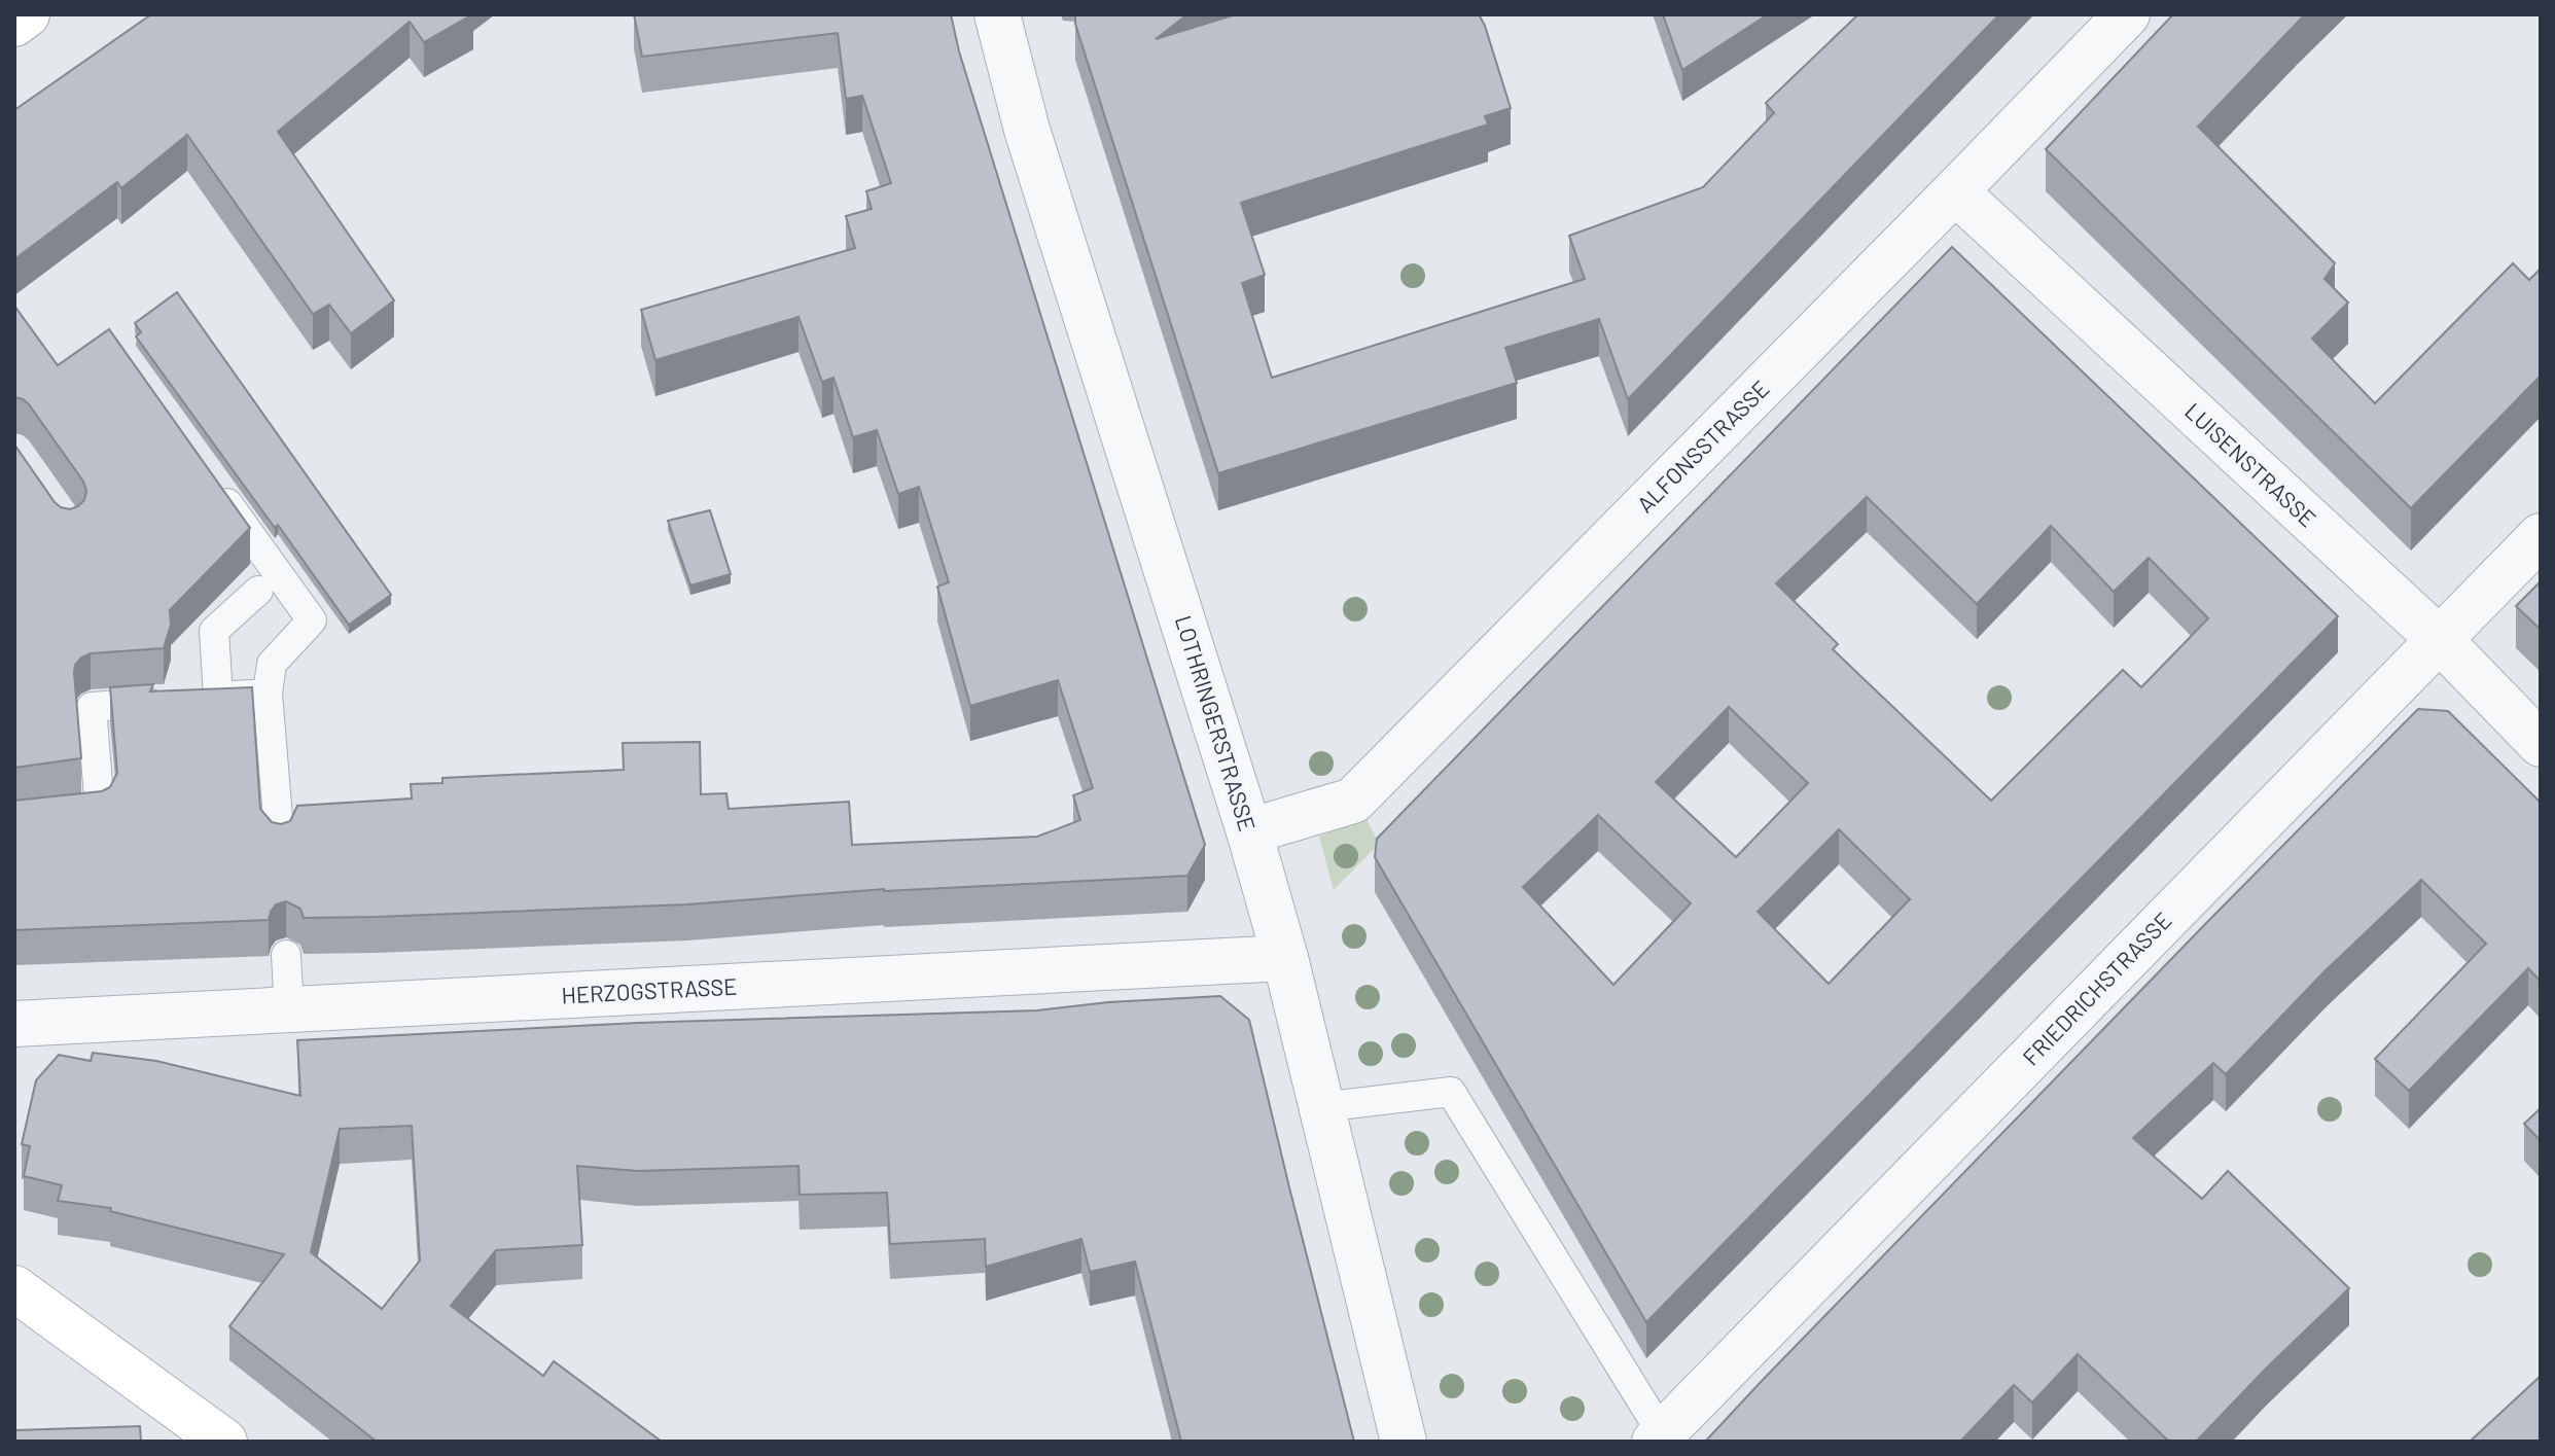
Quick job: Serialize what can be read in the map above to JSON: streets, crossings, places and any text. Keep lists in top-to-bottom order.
{
  "streets": {
    "street": [
      "ALFONSSTRASSE",
      "LUISENSTRASSE",
      "LOTHRINGERSTRASSE",
      "FRIEDRICHSTRASSE",
      "HERZOGSTRASSE"
    ]
  },
  "crossings": [
    ["ALFONSSTRASSE", "LUISENSTRASSE"],
    ["ALFONSSTRASSE", "LOTHRINGERSTRASSE"],
    ["LUISENSTRASSE", "FRIEDRICHSTRASSE"],
    ["LOTHRINGERSTRASSE", "HERZOGSTRASSE"]
  ]
}
